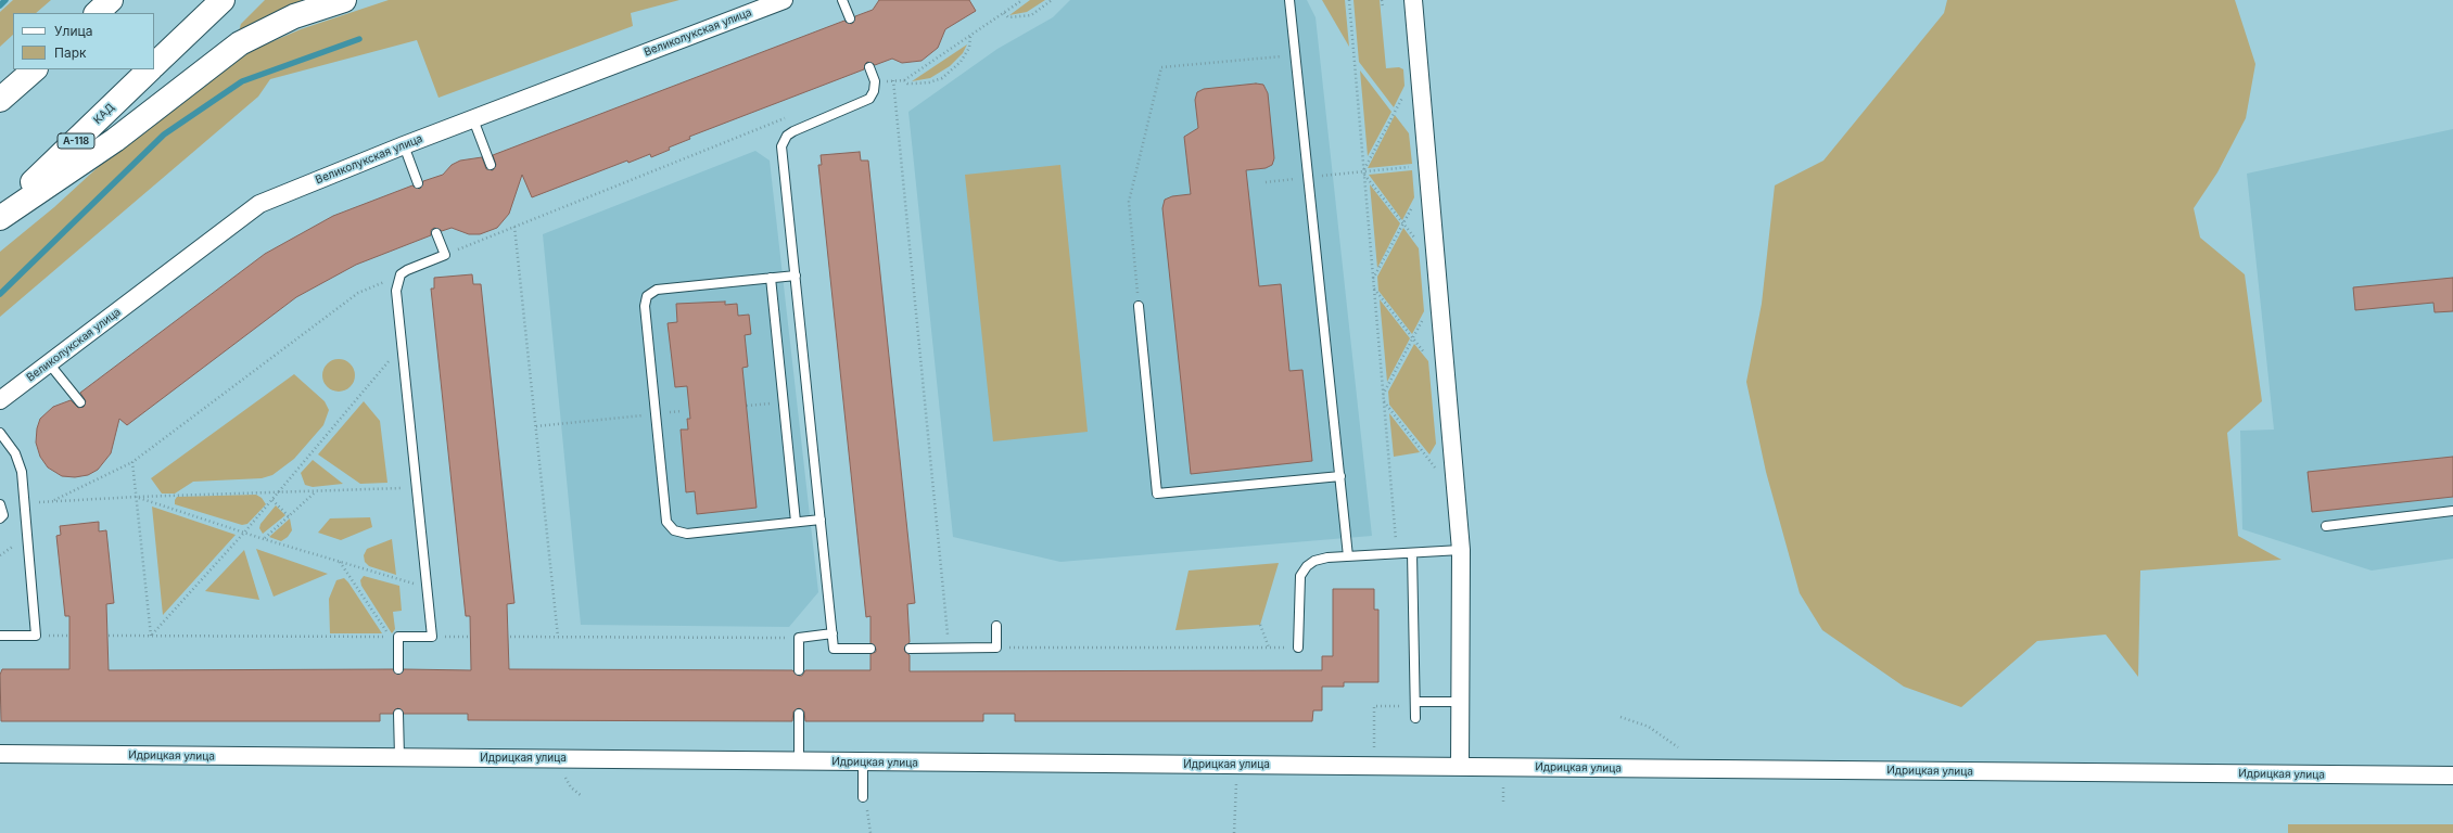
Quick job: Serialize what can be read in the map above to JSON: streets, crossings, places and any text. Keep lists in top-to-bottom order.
{
  "streets": {
    "highway": ["КАД", "А-118"],
    "street": ["Великолукская улица", "Идрицкая улица"]
  },
  "legend": ["Улица", "Парк"]
}
